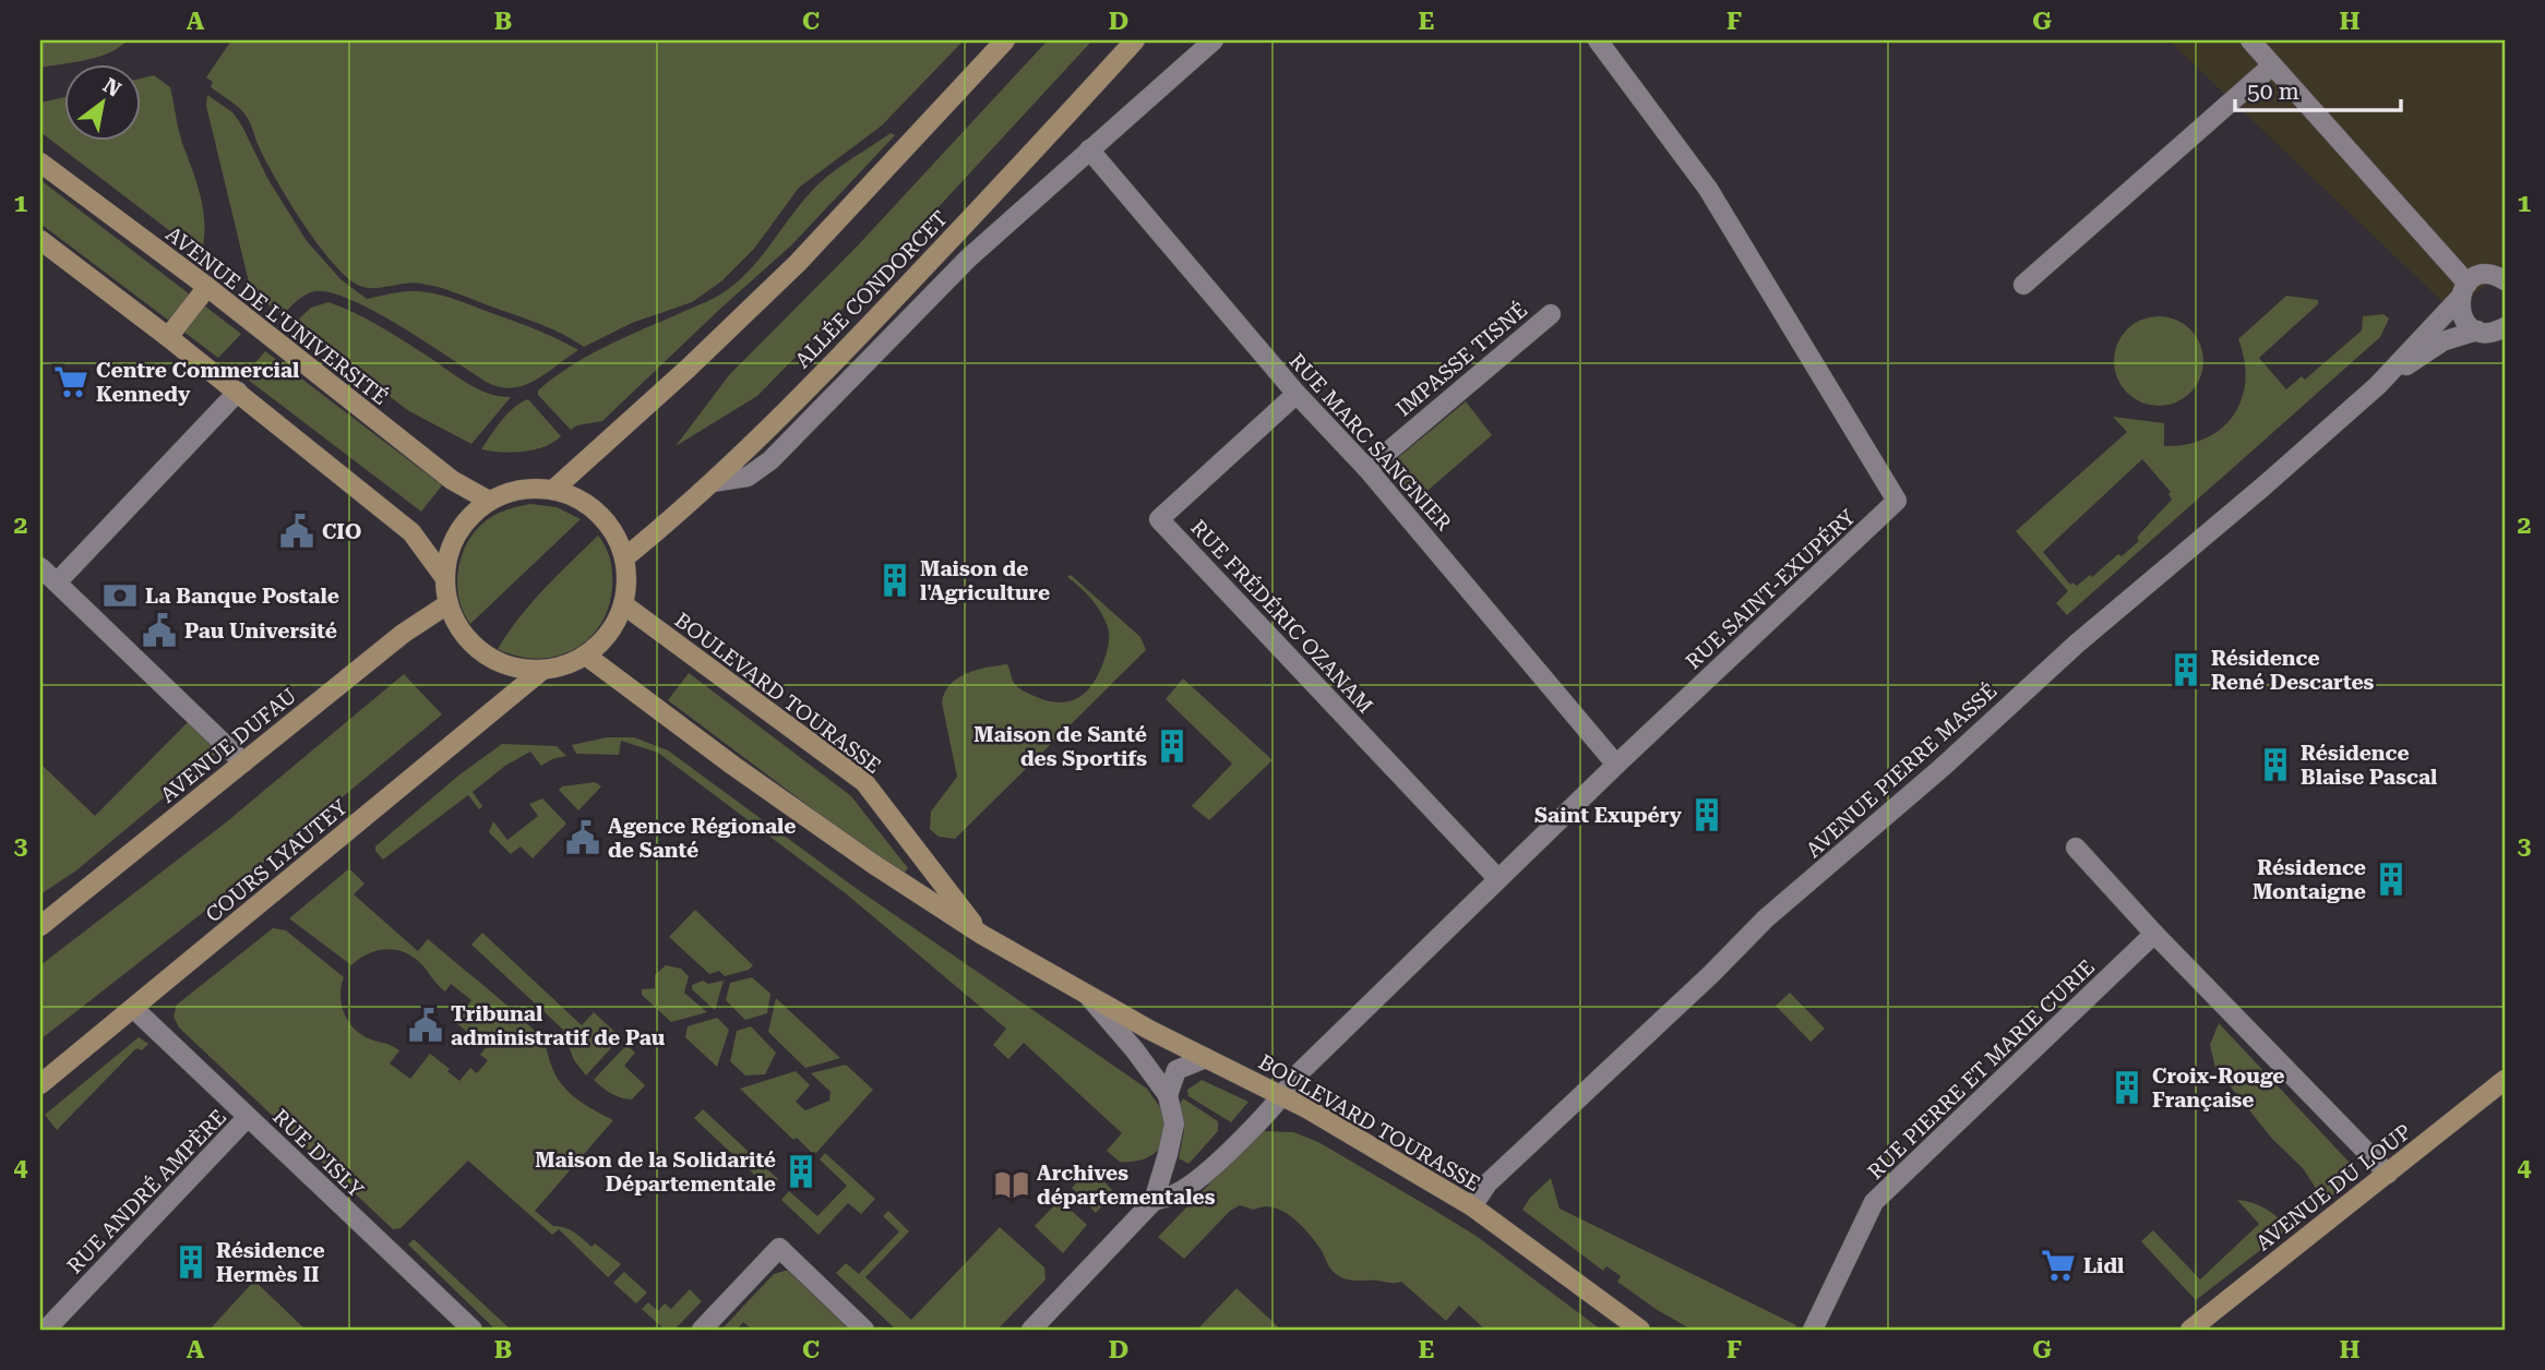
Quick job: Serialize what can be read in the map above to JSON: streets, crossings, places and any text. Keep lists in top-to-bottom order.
{
  "streets": {
    "main road": [
      "ALLÉE CONDORCET",
      "AVENUE DE L'UNIVERSITÉ",
      "BOULEVARD TOURASSE",
      "AVENUE DUFAU",
      "COURS LYAUTEY",
      "AVENUE DU LOUP"
    ],
    "street": [
      "IMPASSE TISNÉ",
      "RUE MARC SANGNIER",
      "RUE SAINT-EXUPÉRY",
      "RUE FRÉDÉRIC OZANAM",
      "AVENUE PIERRE MASSÉ",
      "RUE PIERRE ET MARIE CURIE",
      "RUE D'ISLY",
      "RUE ANDRÉ AMPÈRE"
    ]
  },
  "crossings": [
    ["ALLÉE CONDORCET", "AVENUE DE L'UNIVERSITÉ"],
    ["ALLÉE CONDORCET", "BOULEVARD TOURASSE"],
    ["ALLÉE CONDORCET", "AVENUE DUFAU"],
    ["ALLÉE CONDORCET", "COURS LYAUTEY"],
    ["AVENUE DE L'UNIVERSITÉ", "BOULEVARD TOURASSE"],
    ["AVENUE DE L'UNIVERSITÉ", "AVENUE DUFAU"],
    ["AVENUE DE L'UNIVERSITÉ", "COURS LYAUTEY"],
    ["IMPASSE TISNÉ", "RUE MARC SANGNIER"],
    ["RUE MARC SANGNIER", "RUE SAINT-EXUPÉRY"],
    ["RUE MARC SANGNIER", "RUE FRÉDÉRIC OZANAM"],
    ["RUE SAINT-EXUPÉRY", "RUE FRÉDÉRIC OZANAM"],
    ["RUE SAINT-EXUPÉRY", "BOULEVARD TOURASSE"],
    ["BOULEVARD TOURASSE", "AVENUE DUFAU"],
    ["BOULEVARD TOURASSE", "AVENUE PIERRE MASSÉ"],
    ["BOULEVARD TOURASSE", "COURS LYAUTEY"],
    ["AVENUE DUFAU", "COURS LYAUTEY"],
    ["COURS LYAUTEY", "RUE D'ISLY"],
    ["RUE D'ISLY", "RUE ANDRÉ AMPÈRE"]
  ],
  "places": {
    "supermarket": ["Centre Commercial Kennedy", "Lidl"],
    "public building": [
      "CIO",
      "Pau Université",
      "Agence Régionale de Santé",
      "Tribunal administratif de Pau"
    ],
    "building": [
      "Maison de l'Agriculture",
      "Résidence René Descartes",
      "Maison de Santé des Sportifs",
      "Résidence Blaise Pascal",
      "Saint Exupéry",
      "Résidence Montaigne",
      "Croix-Rouge Française",
      "Maison de la Solidarité Départementale",
      "Résidence Hermès II"
    ],
    "bank": ["La Banque Postale"],
    "library": ["Archives départementales"]
  },
  "scale_bar": "50 m",
  "north": "top right",
  "grid": {
    "columns": [
      "A",
      "B",
      "C",
      "D",
      "E",
      "F",
      "G",
      "H"
    ],
    "rows": [
      "1",
      "2",
      "3",
      "4"
    ]
  }
}
